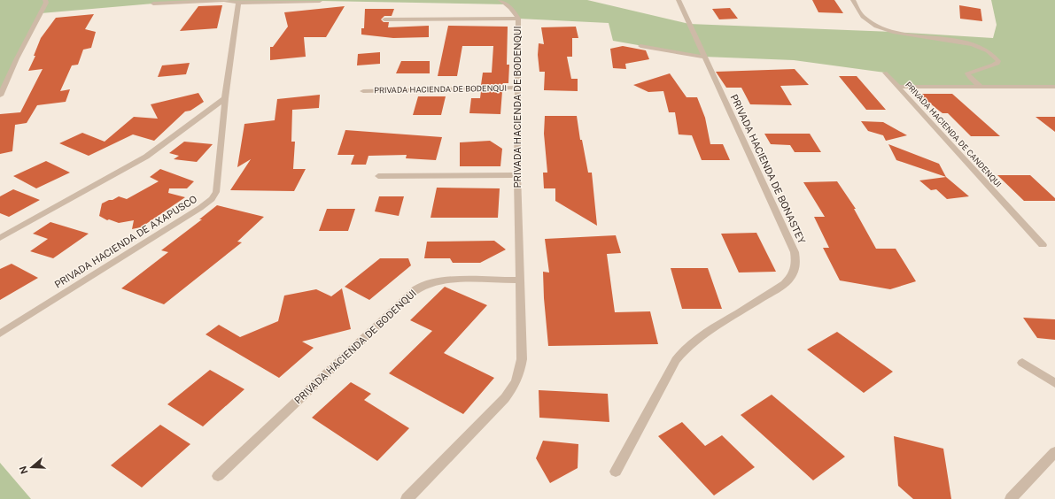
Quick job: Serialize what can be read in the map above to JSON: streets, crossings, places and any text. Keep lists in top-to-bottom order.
{
  "streets": {
    "street": [
      "PRIVADA HACIENDA DE BODENQUI",
      "PRIVADA HACIENDA DE CANDENQUI",
      "PRIVADA HACIENDA DE BONASTEY",
      "PRIVADA HACIENDA DE AXAPUSCO"
    ]
  },
  "north": "left"
}
